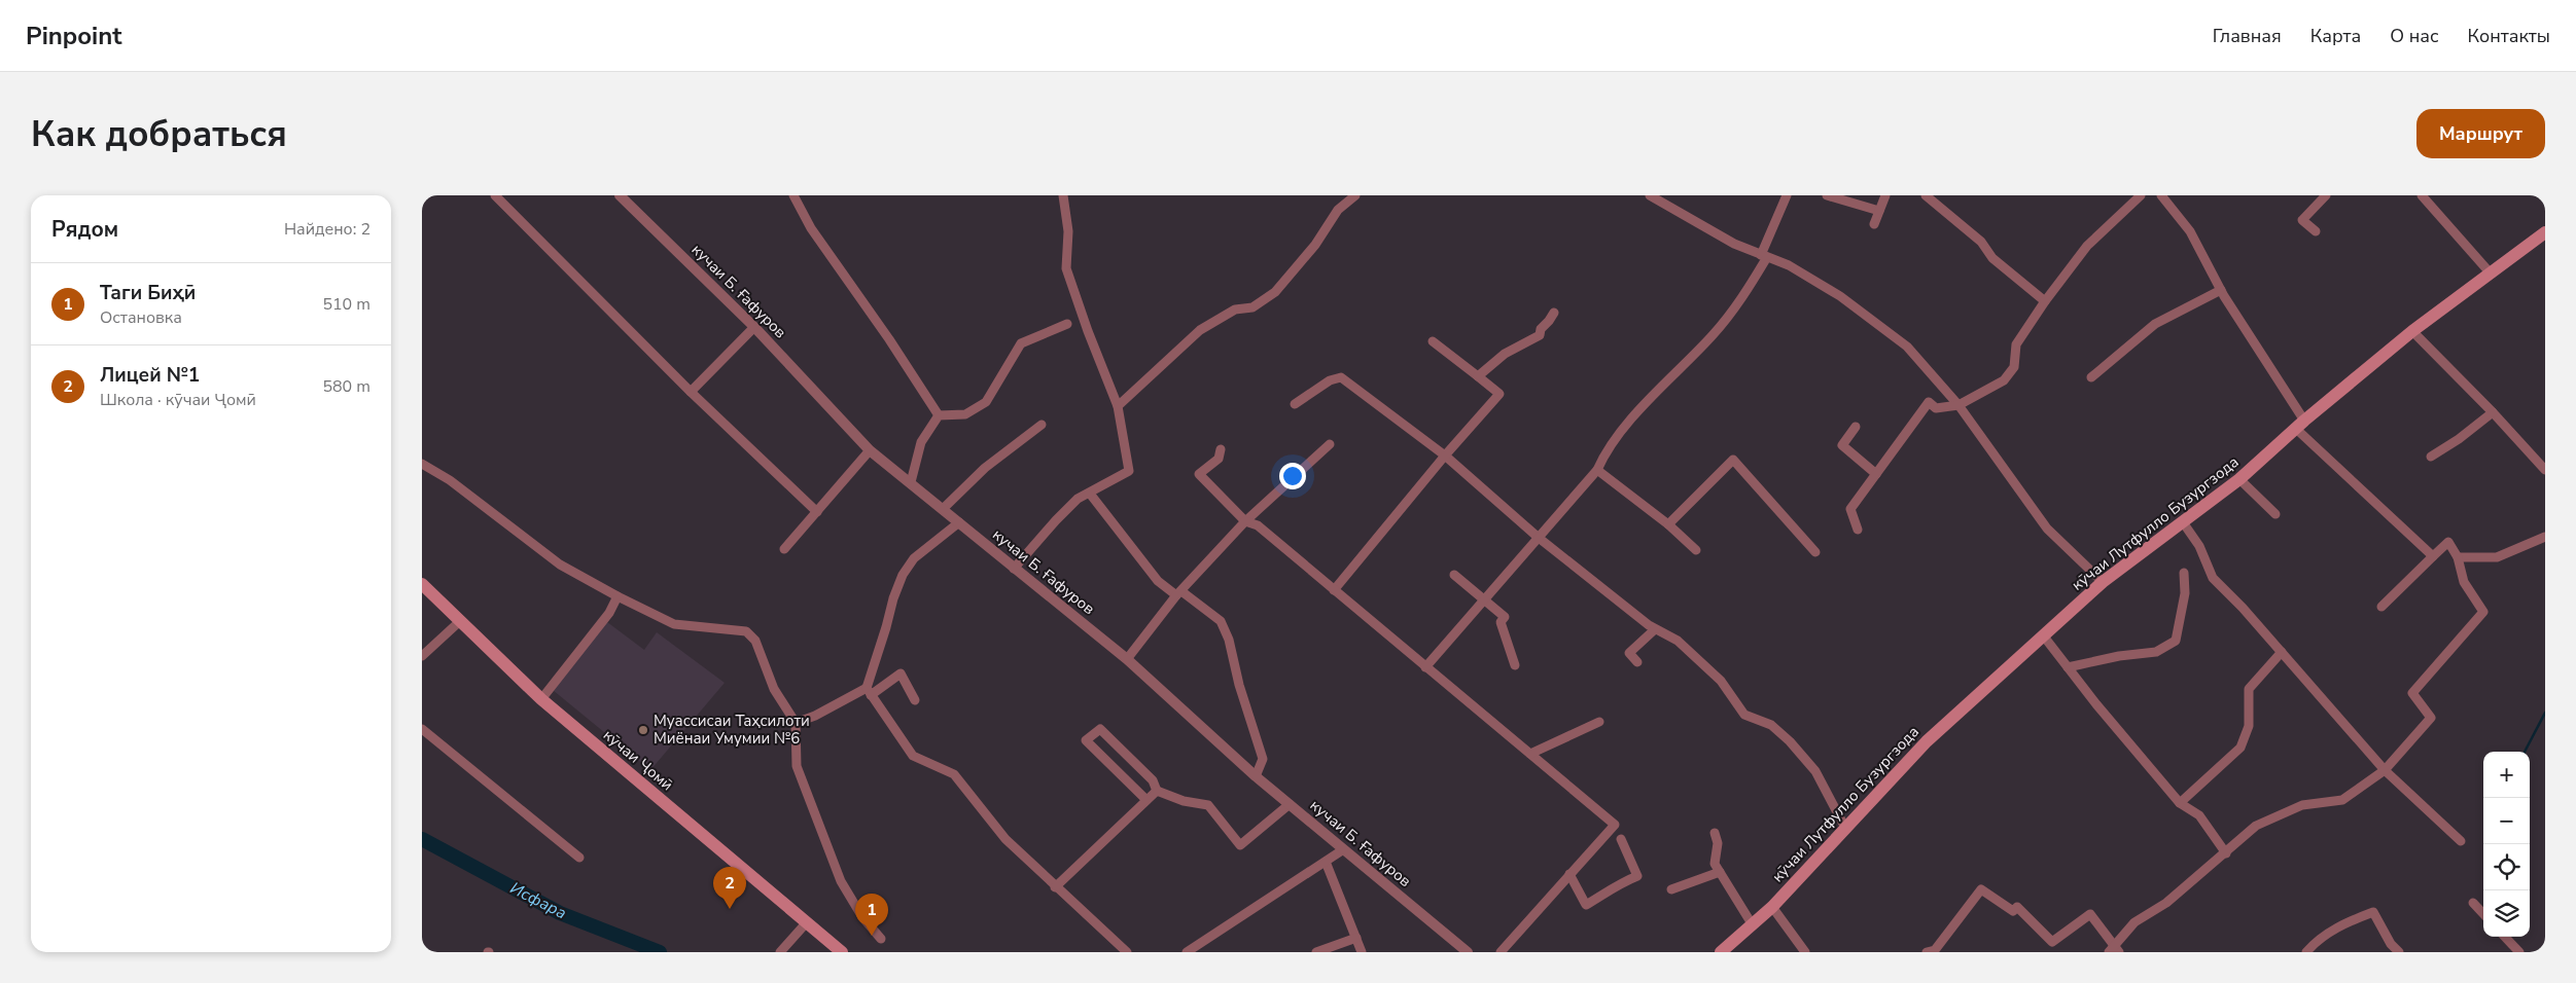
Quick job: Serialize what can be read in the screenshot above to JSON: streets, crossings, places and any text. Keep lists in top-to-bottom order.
{
  "streets": {
    "main road": ["кӯчаи Лутфулло Бузургзода", "кӯчаи Ҷомӣ"],
    "street": ["кучаи Б. Ғафуров"]
  },
  "water": ["Исфара"],
  "places": ["Муассисаи Таҳсилоти Миёнаи Умумии №6"],
  "page": {
    "header": "Pinpoint",
    "nav": [
      "Главная",
      "Карта",
      "О нас",
      "Контакты"
    ],
    "buttons": "Маршрут",
    "title": "Как добраться",
    "heading": ["Рядом", "Найдено: 2"],
    "list": [
      {
        "mark": "1",
        "name": "Таги Биҳӣ",
        "note": "Остановка",
        "value": "510 m"
      },
      {
        "mark": "2",
        "name": "Лицей №1",
        "note": "Школа · кӯчаи Ҷомӣ",
        "value": "580 m"
      }
    ],
    "map_buttons": ["+", "−"],
    "pins": ["2", "1"]
  }
}
